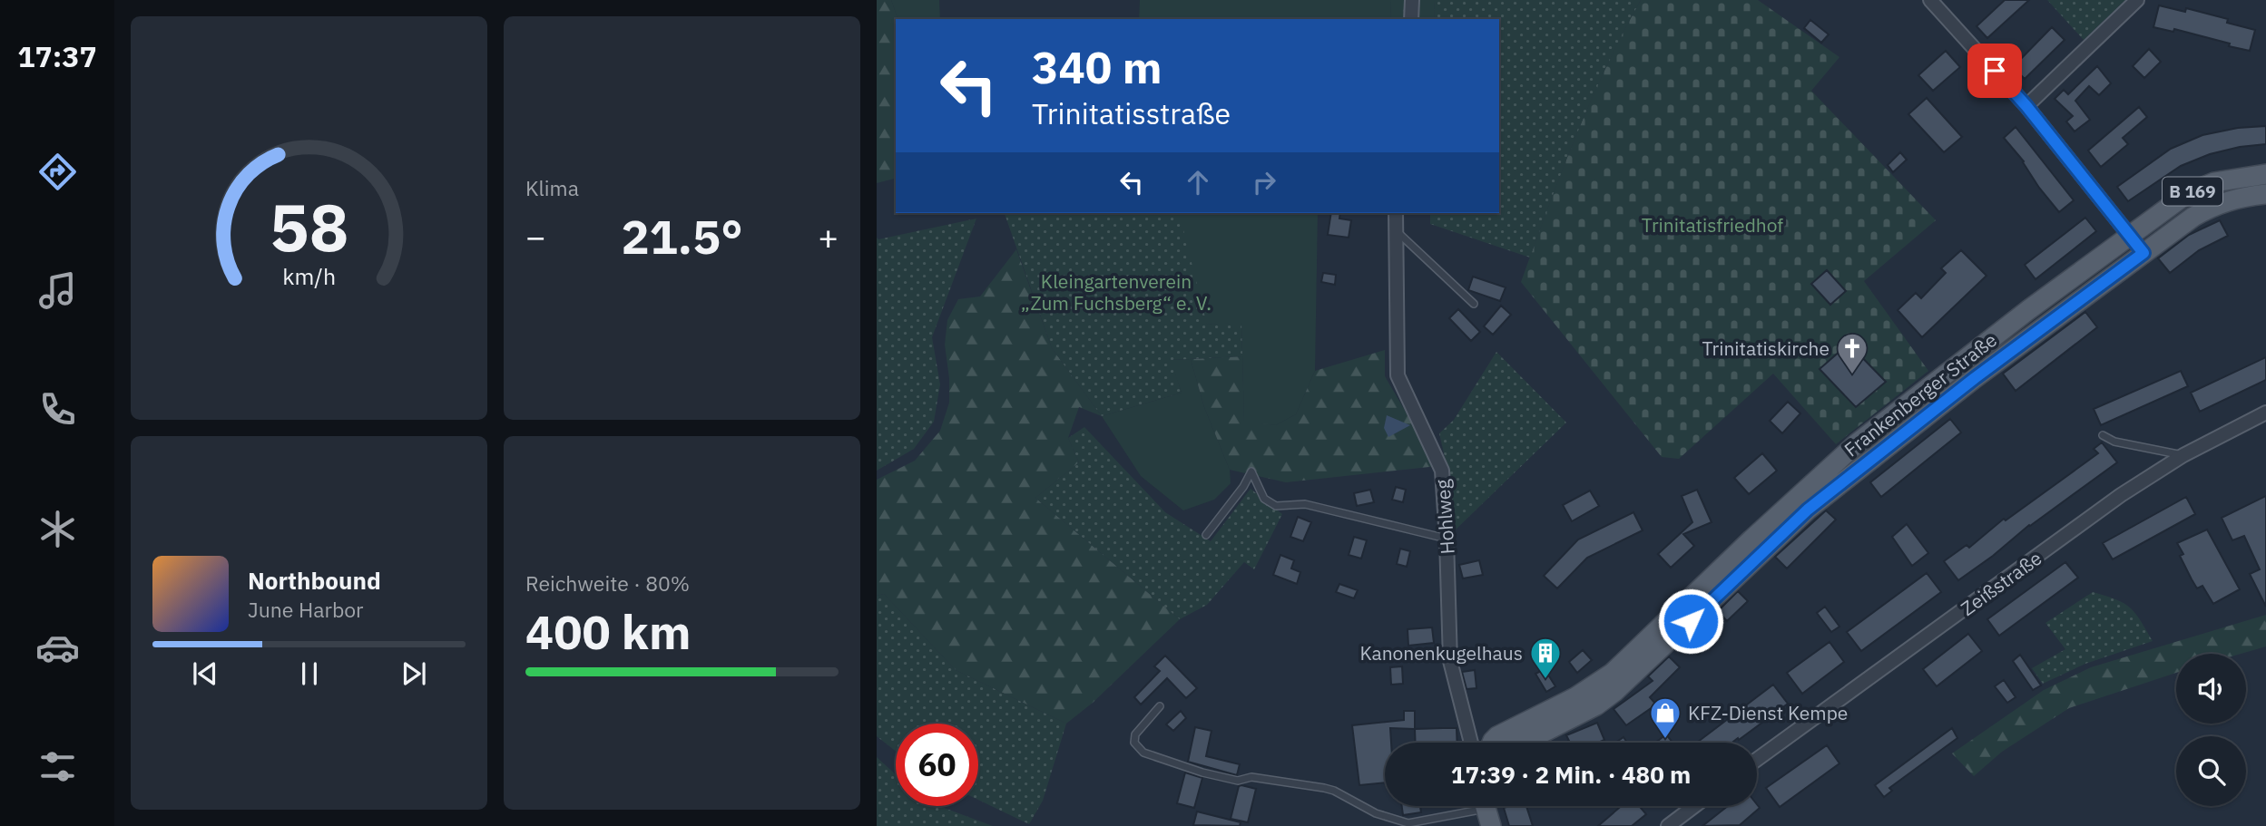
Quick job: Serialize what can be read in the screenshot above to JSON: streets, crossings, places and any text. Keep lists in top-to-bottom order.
{
  "streets": {
    "main road": ["B 169", "Frankenberger Straße"],
    "street": ["Hohlweg", "Zeißstraße"]
  },
  "parks": ["Trinitatisfriedhof", "Kleingartenverein „Zum Fuchsberg“ e. V."],
  "places": {
    "church": ["Trinitatiskirche"],
    "building": ["Kanonenkugelhaus"],
    "shop": ["KFZ-Dienst Kempe"]
  },
  "page": {
    "tabs": "17:37",
    "tile": [
      "Klima",
      ["Reichweite · 80%", "400 km"]
    ],
    "turn": ["340 m", "Trinitatisstraße"],
    "heat": ["−", "21.5°", "+"],
    "song": ["Northbound", "June Harbor"],
    "limit": "60",
    "trip": "17:39 · 2 Min. · 480 m",
    "gauge": ["58", "km/h"]
  }
}
